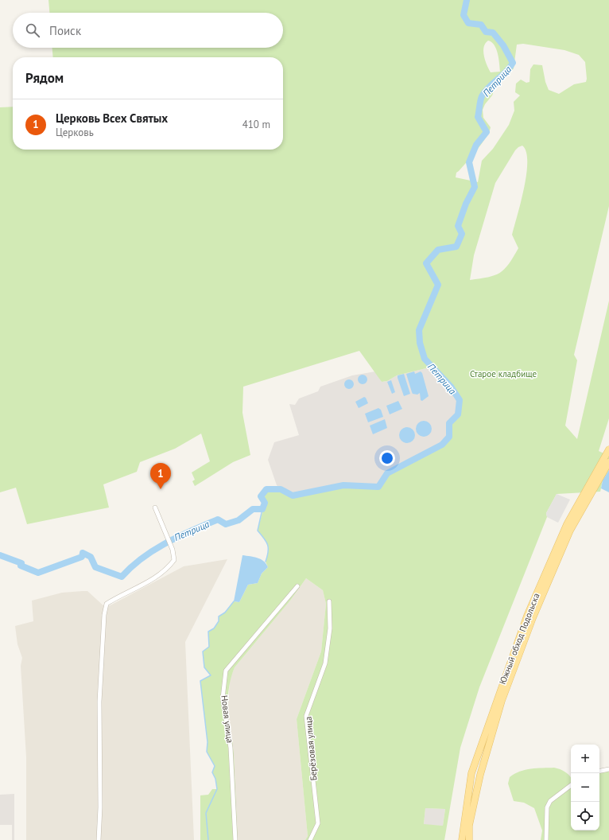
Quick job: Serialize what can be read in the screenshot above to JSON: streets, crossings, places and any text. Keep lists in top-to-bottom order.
{
  "streets": {
    "main road": ["Южный обход Подольска"],
    "street": ["Новая улица", "Берёзовая улица"]
  },
  "water": ["Петрица"],
  "parks": ["Старое кладбище"],
  "page": {
    "search": "Поиск",
    "heading": "Рядом",
    "list": [
      {
        "mark": "1",
        "name": "Церковь Всех Святых",
        "note": "Церковь",
        "value": "410 m"
      }
    ],
    "pins": "1",
    "map_buttons": ["+", "−"]
  }
}
